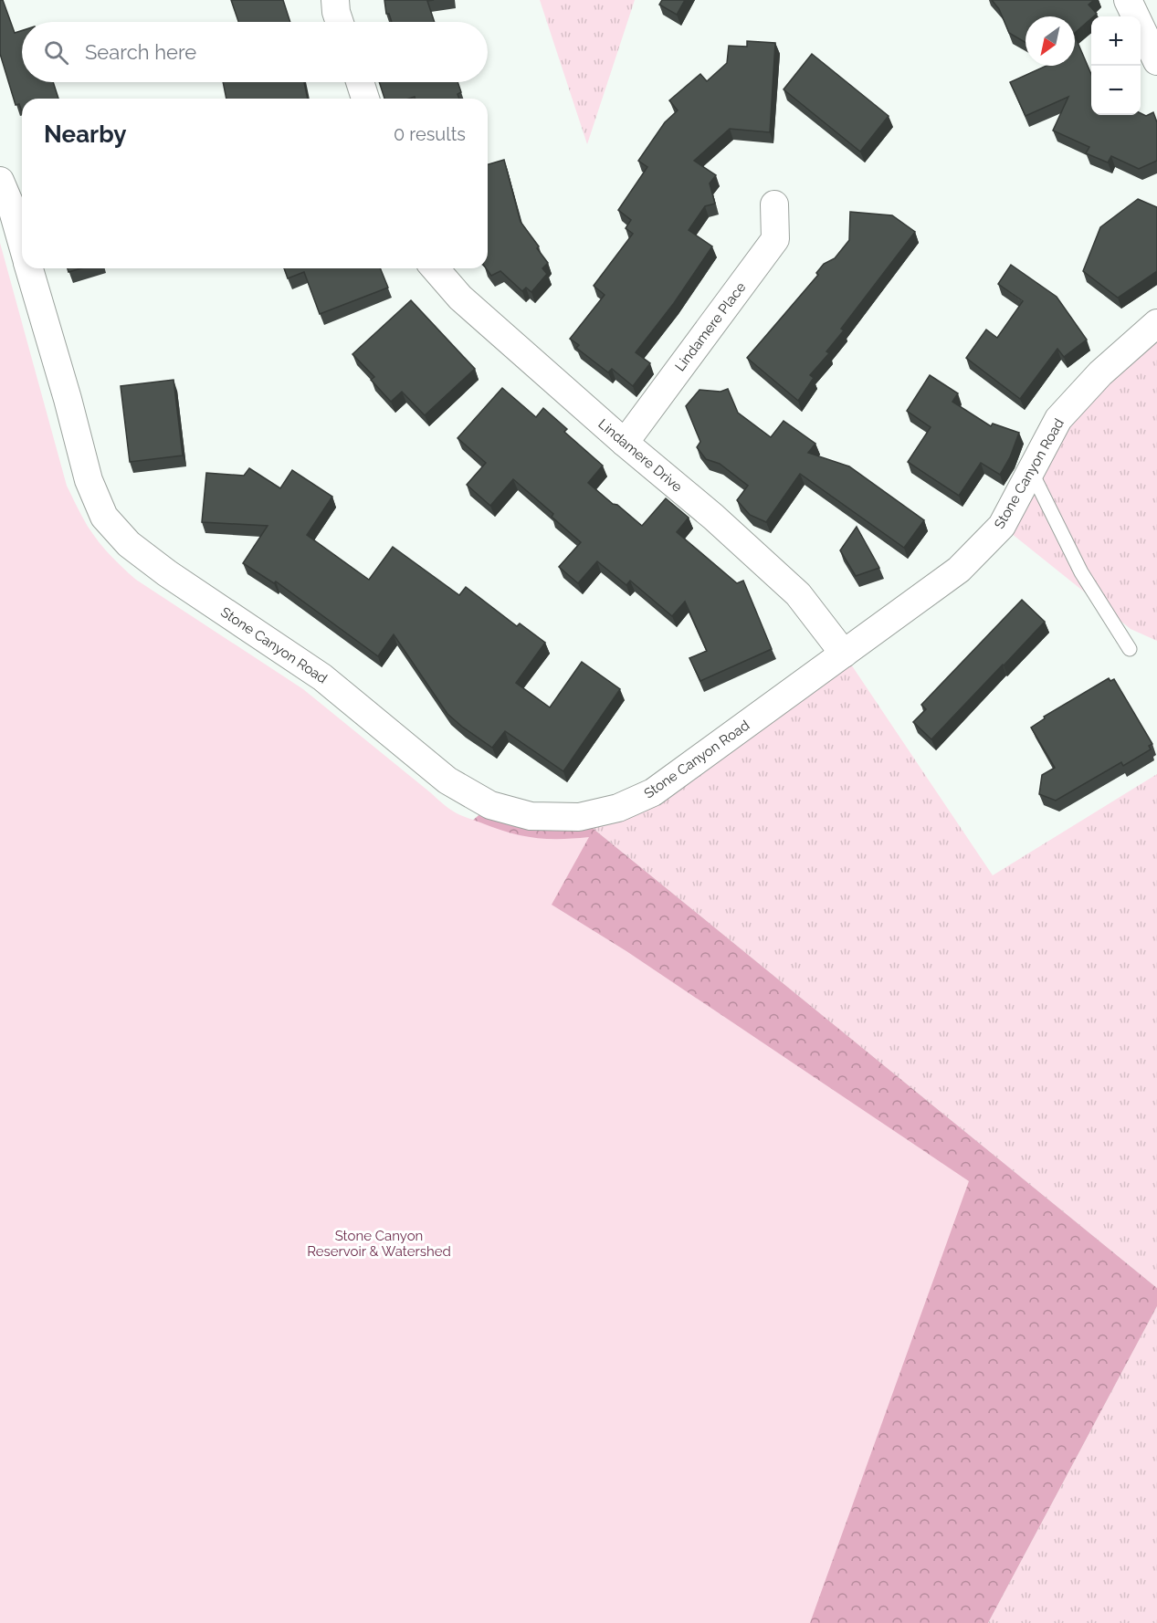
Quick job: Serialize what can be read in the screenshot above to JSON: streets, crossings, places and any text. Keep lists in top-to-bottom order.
{
  "streets": {
    "street": ["Lindamere Place", "Lindamere Drive", "Stone Canyon Road"]
  },
  "crossings": [
    ["Lindamere Place", "Lindamere Drive"],
    ["Lindamere Drive", "Stone Canyon Road"]
  ],
  "parks": ["Stone Canyon Reservoir & Watershed"],
  "north": "bottom left",
  "page": {
    "map_buttons": ["+", "−"],
    "search": "Search here",
    "heading": ["Nearby", "0 results"]
  }
}
